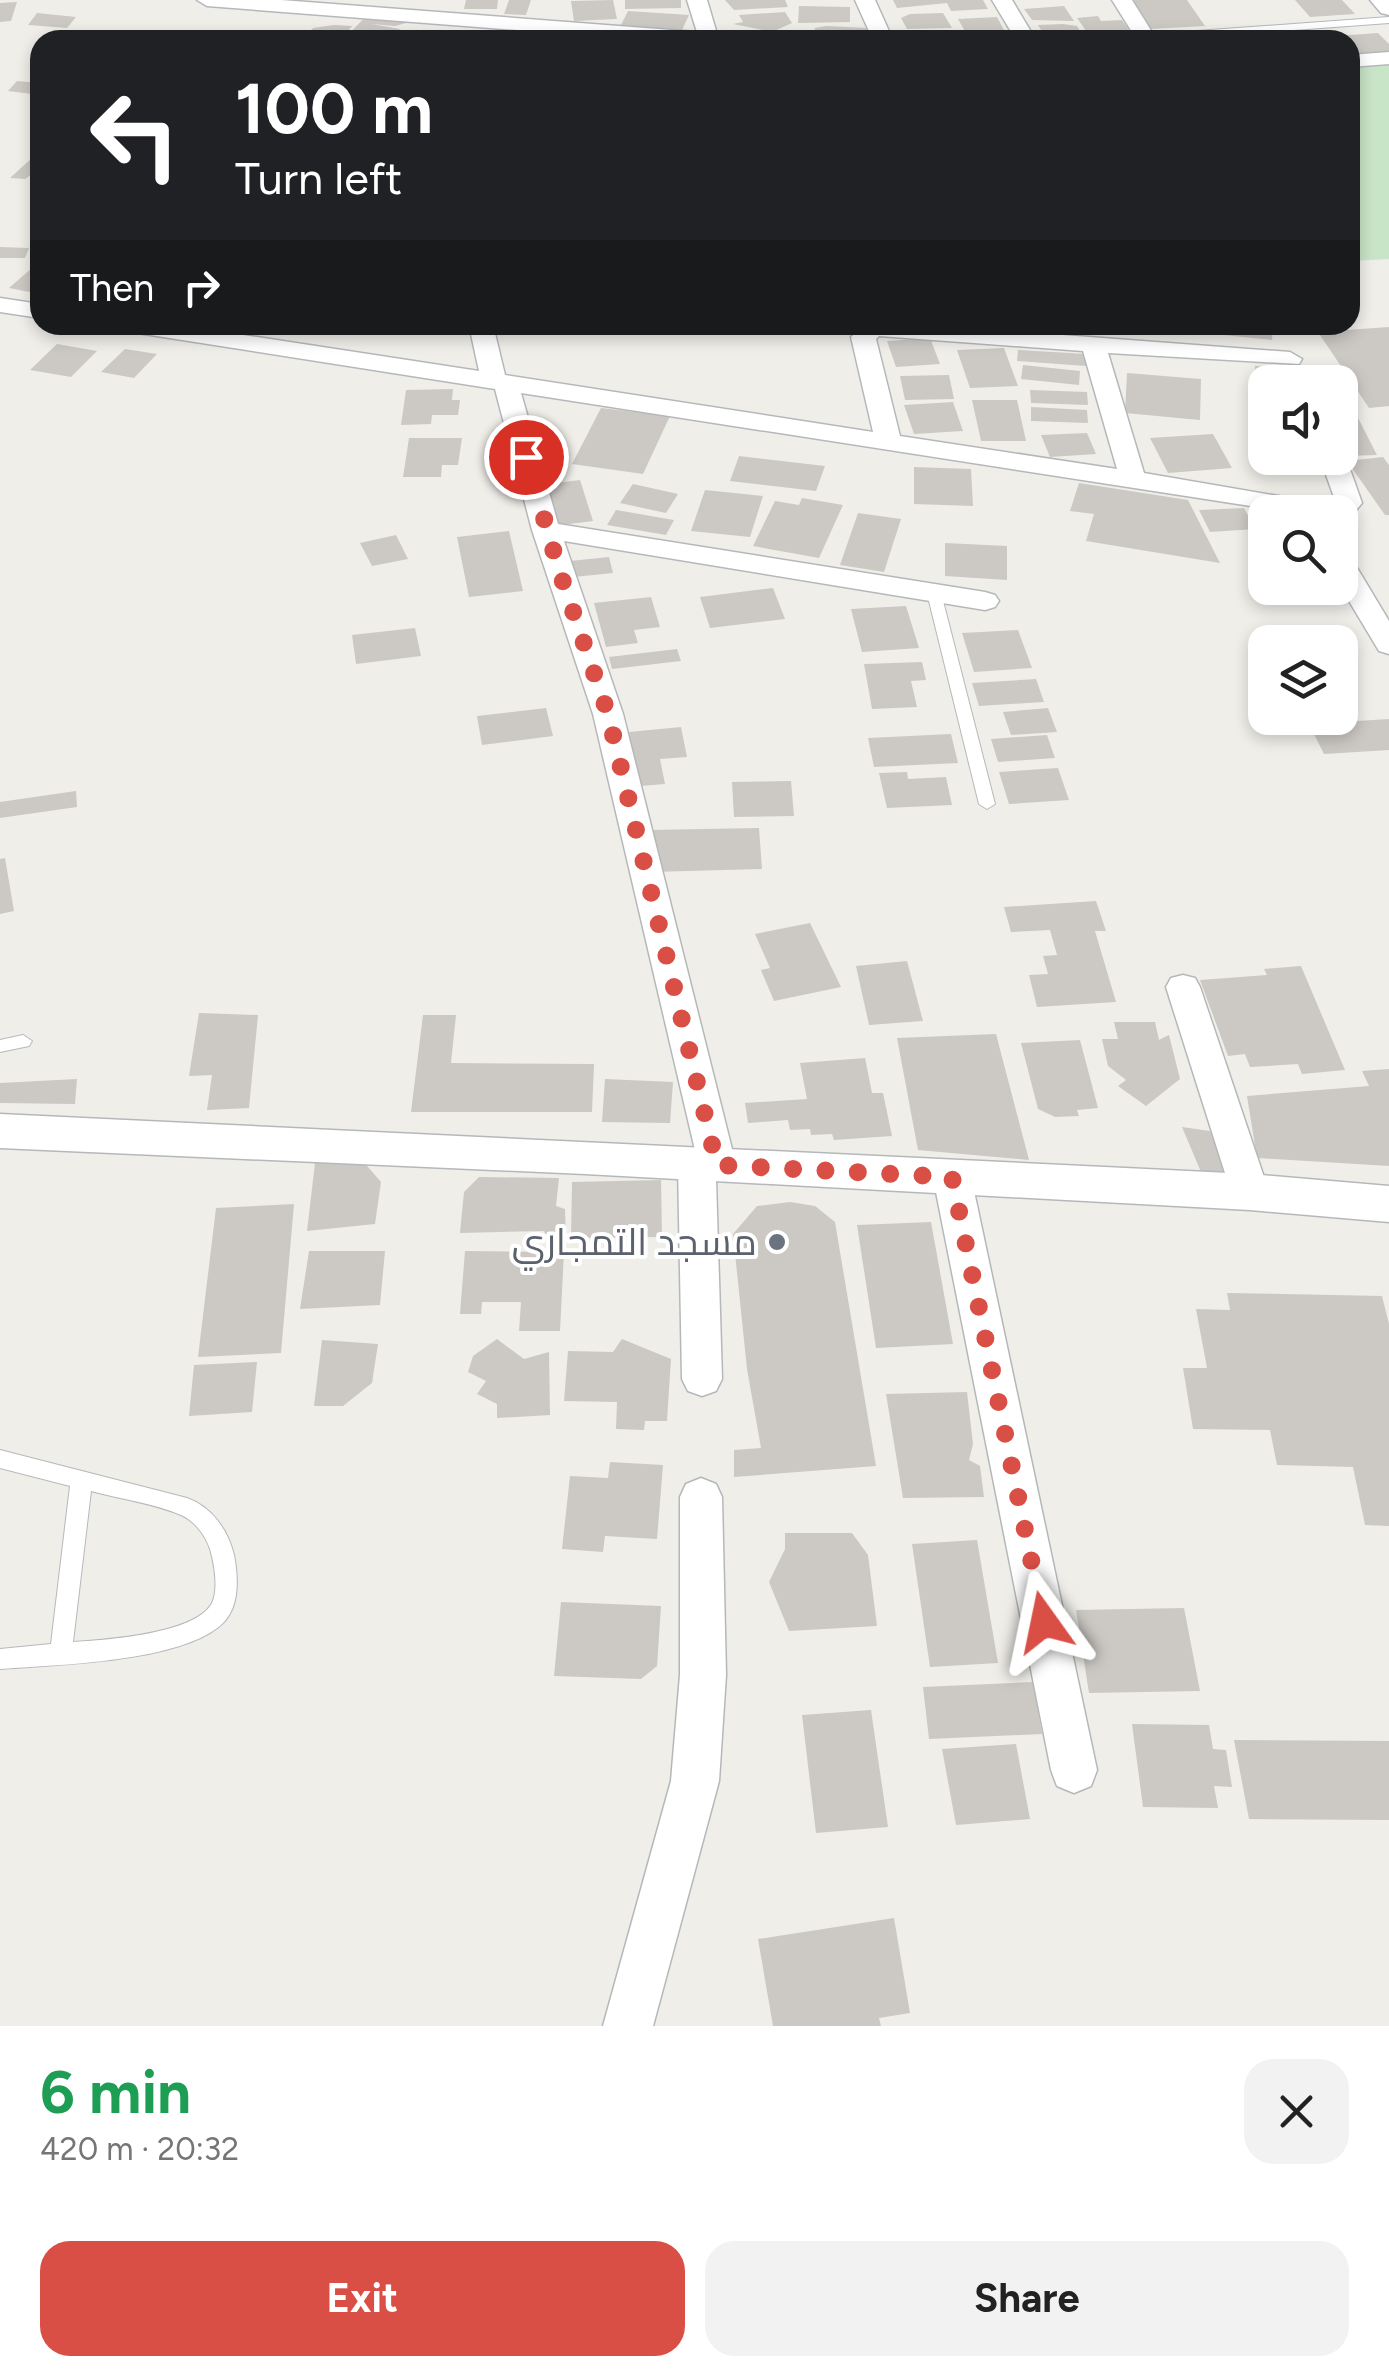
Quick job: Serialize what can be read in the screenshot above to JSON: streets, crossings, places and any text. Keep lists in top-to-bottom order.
{
  "places": ["مسجد التمجاري"],
  "page": {
    "turn": ["100 m", "Turn left"],
    "then": "Then",
    "heading": ["6 min", "420 m · 20:32"],
    "buttons": ["Exit", "Share"]
  }
}
